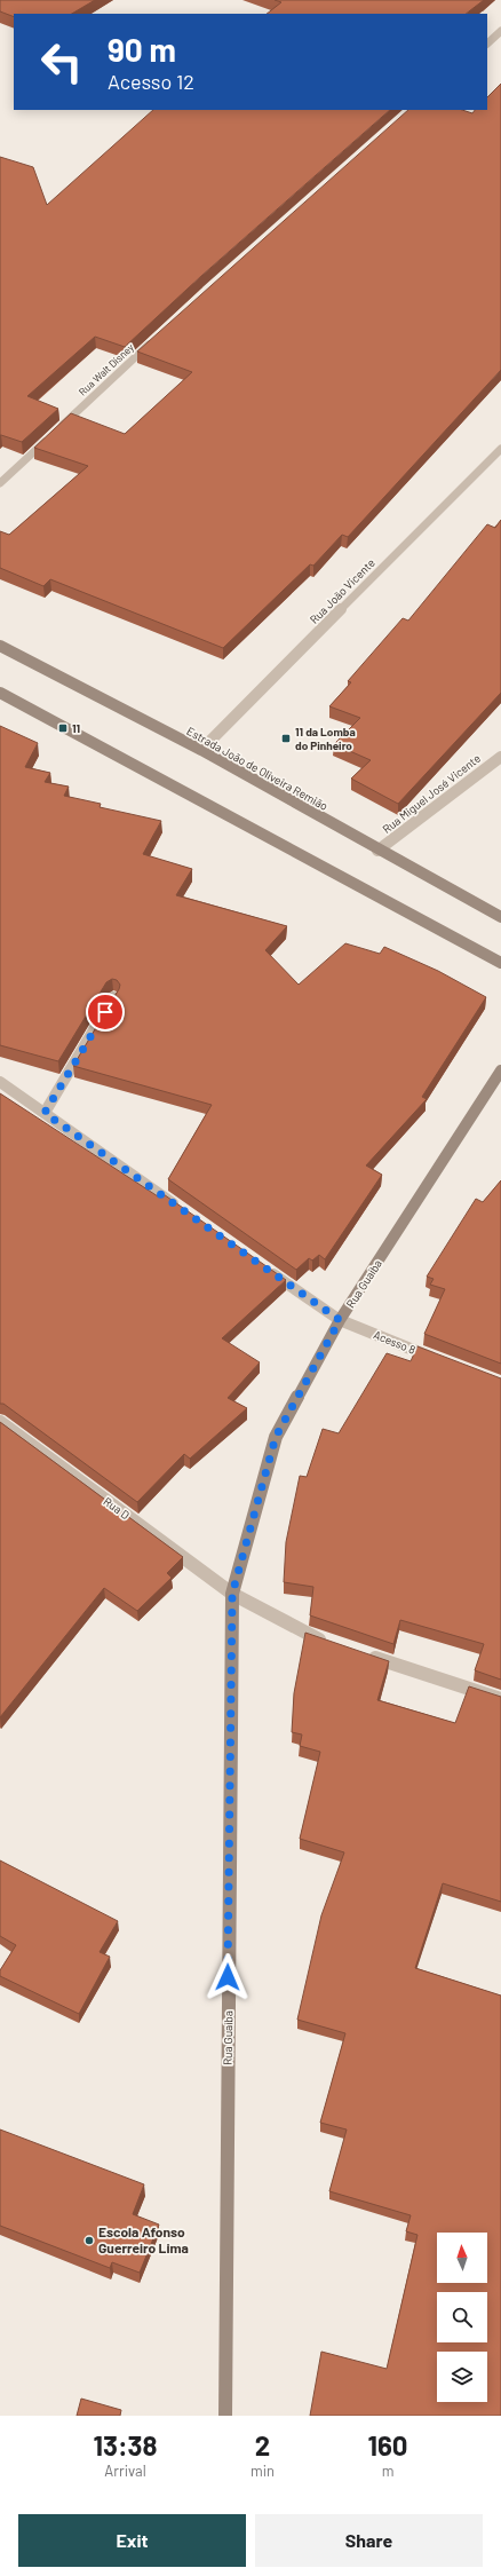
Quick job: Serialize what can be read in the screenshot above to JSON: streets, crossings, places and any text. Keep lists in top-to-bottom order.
{
  "streets": {
    "main road": ["Estrada João de Oliveira Remião", "Rua Guaíba"],
    "street": [
      "Rua Walt Disney",
      "Rua João Vicente",
      "Rua Miguel José Vicente",
      "Acesso 8",
      "Rua D"
    ]
  },
  "crossings": [
    ["Rua João Vicente", "Estrada João de Oliveira Remião"],
    ["Estrada João de Oliveira Remião", "Rua Miguel José Vicente"],
    ["Rua Guaíba", "Acesso 8"],
    ["Rua Guaíba", "Rua D"]
  ],
  "places": {
    "transit": ["11", "11 da Lomba do Pinheiro"],
    "other": ["Escola Afonso Guerreiro Lima"]
  },
  "north": "top",
  "page": {
    "turn": ["90 m", "Acesso 12"],
    "eta": [
      "13:38",
      "Arrival",
      "2",
      "min",
      "160",
      "m"
    ],
    "buttons": ["Exit", "Share"]
  }
}
